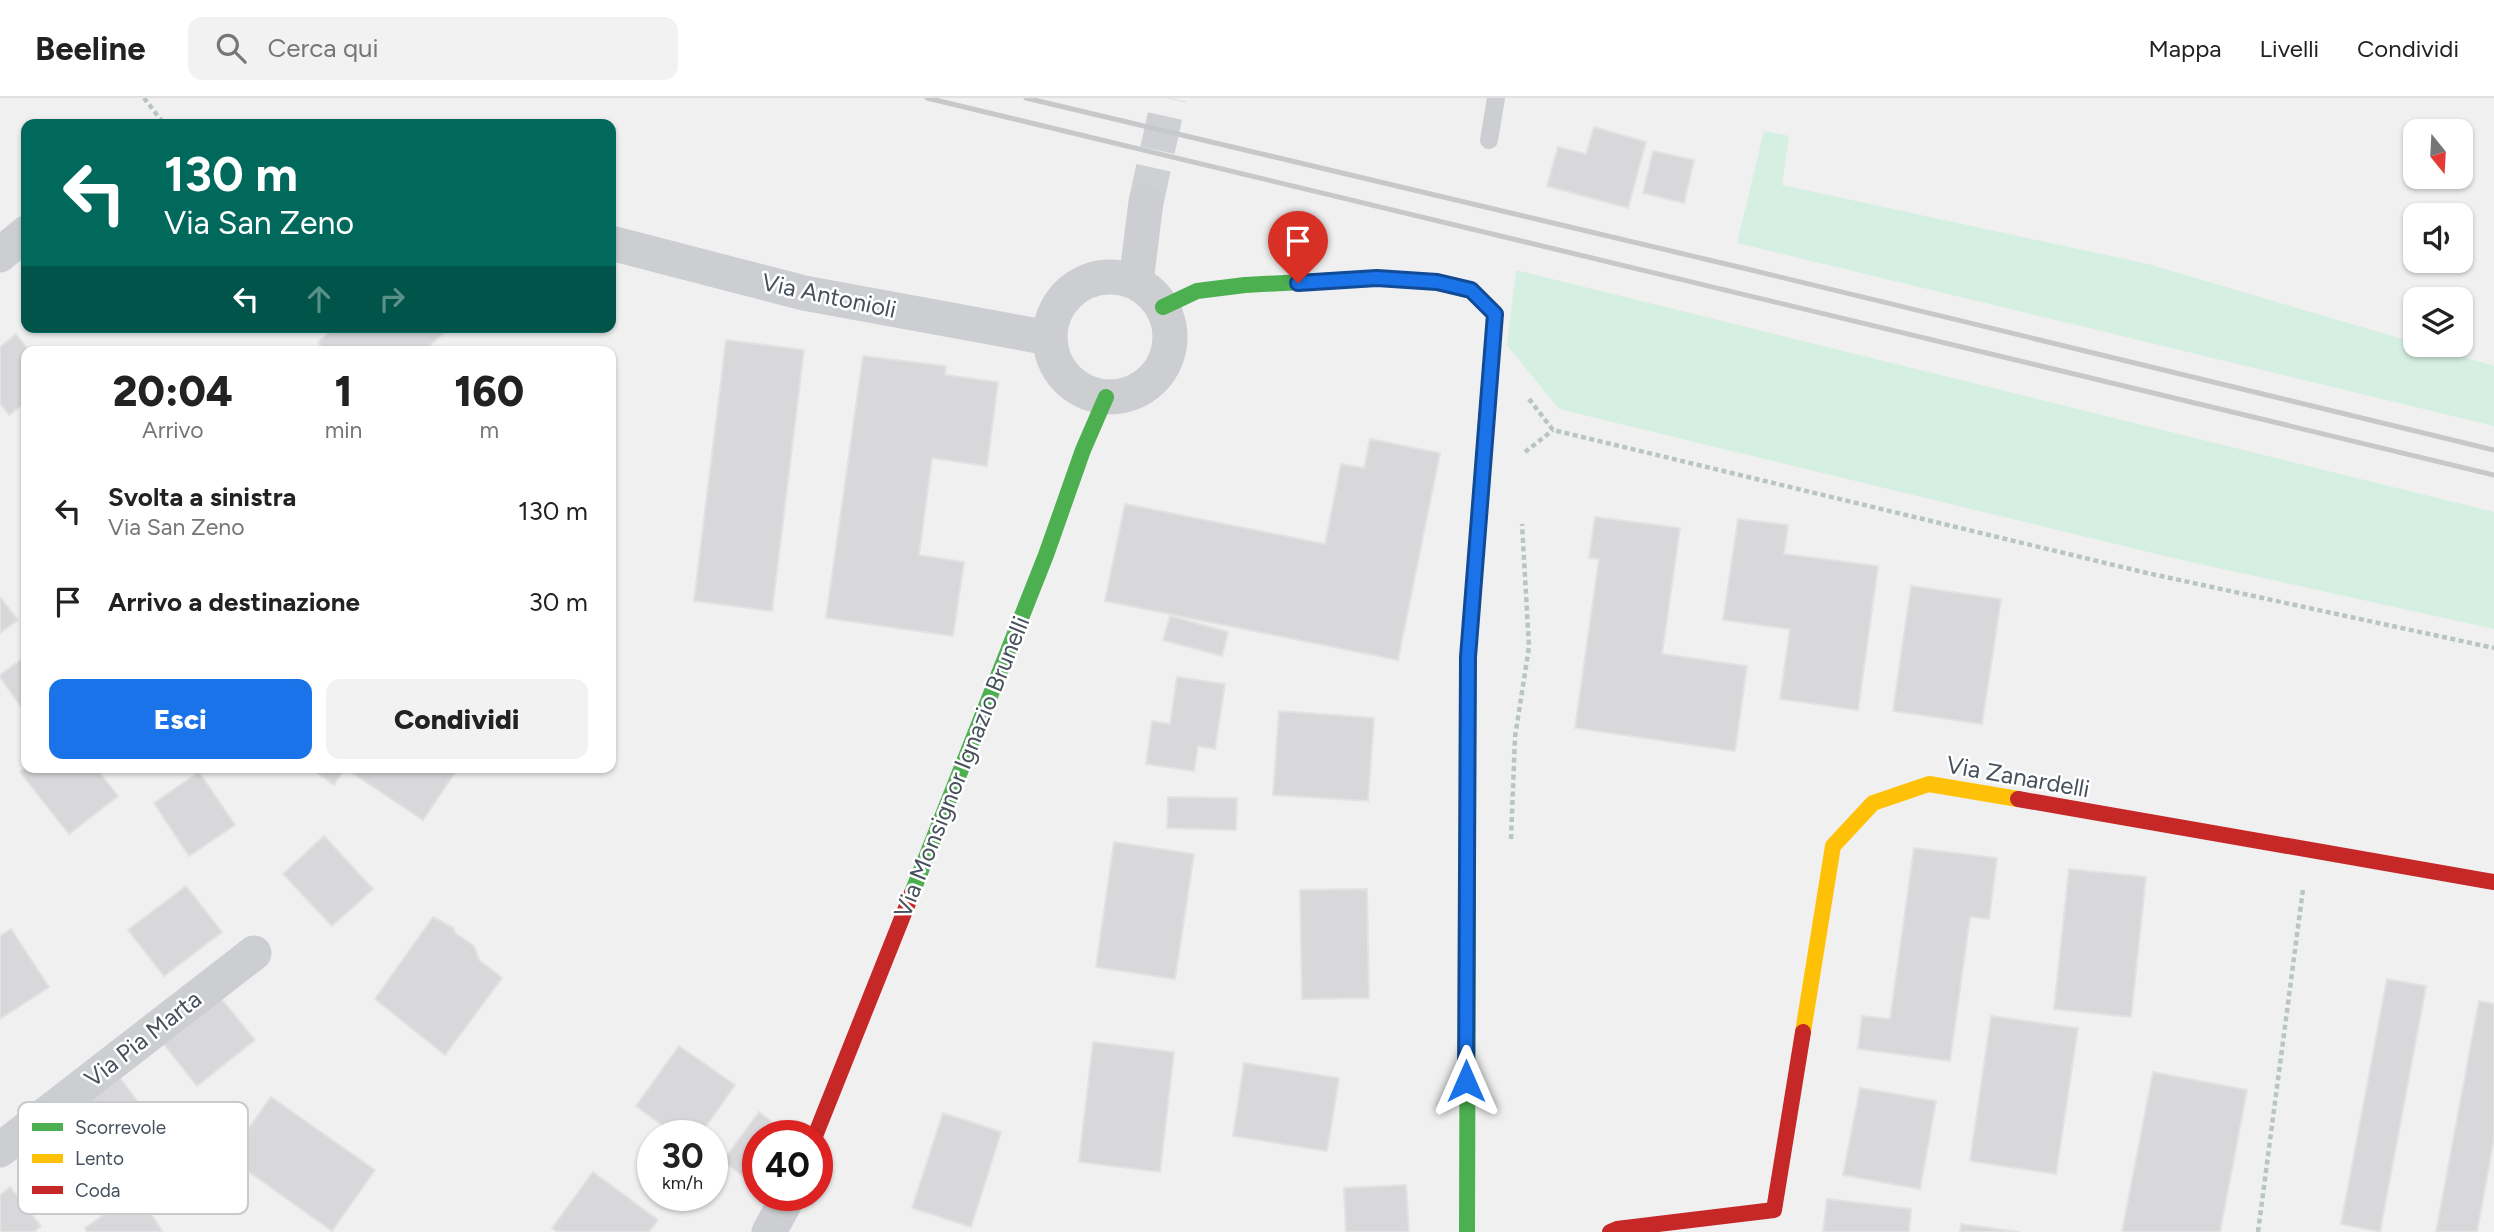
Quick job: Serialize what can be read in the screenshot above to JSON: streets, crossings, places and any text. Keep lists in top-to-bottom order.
{
  "streets": {
    "street": [
      "Via Antonioli",
      "Via Monsignor Ignazio Brunelli",
      "Via Zanardelli",
      "Via Pia Marta"
    ]
  },
  "crossings": [
    ["Via Antonioli", "Via Monsignor Ignazio Brunelli"]
  ],
  "legend": ["Scorrevole", "Lento", "Coda"],
  "north": "bottom",
  "page": {
    "header": "Beeline",
    "search": "Cerca qui",
    "nav": ["Mappa", "Livelli", "Condividi"],
    "turn": ["130 m", "Via San Zeno"],
    "eta": [
      "20:04",
      "Arrivo",
      "1",
      "min",
      "160",
      "m"
    ],
    "list": [
      {
        "name": "Svolta a sinistra",
        "note": "Via San Zeno",
        "value": "130 m"
      },
      {
        "name": "Arrivo a destinazione",
        "value": "30 m"
      }
    ],
    "buttons": ["Esci", "Condividi"],
    "speed": "30 km/h",
    "limit": "40"
  }
}
